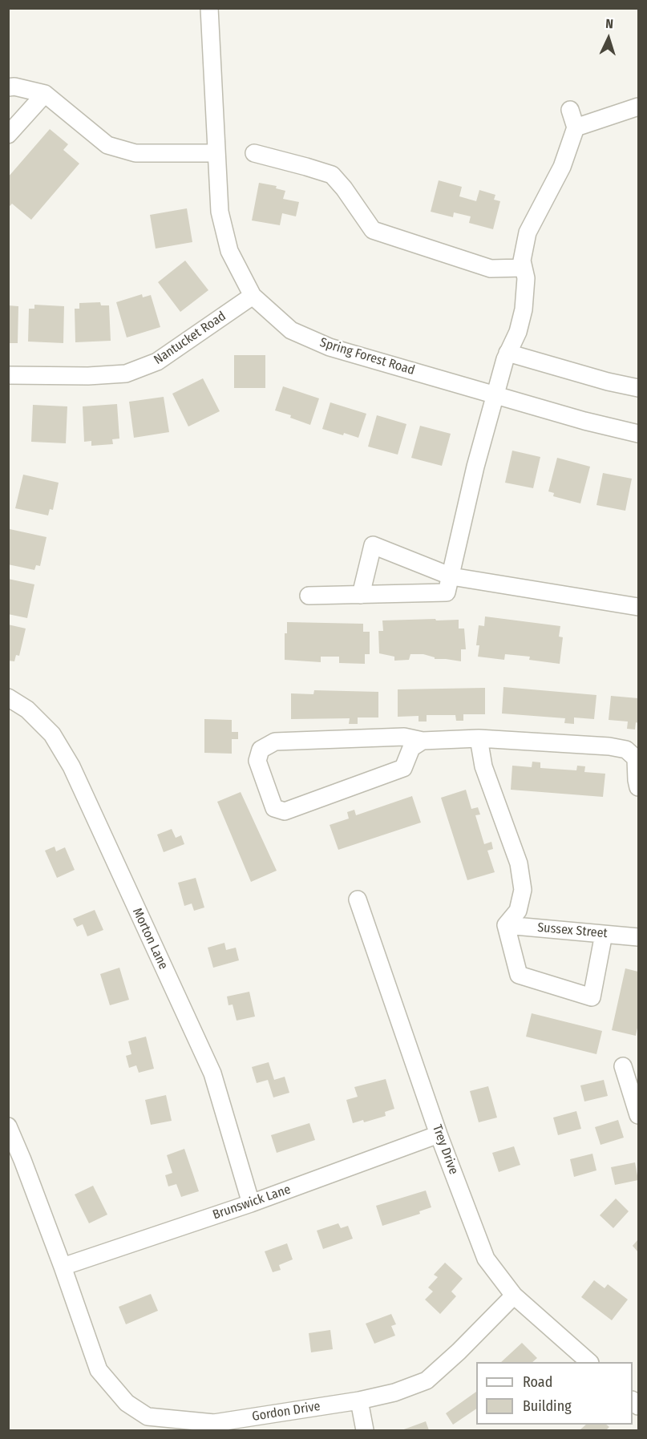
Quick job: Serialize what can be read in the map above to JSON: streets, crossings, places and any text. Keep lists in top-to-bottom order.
{
  "streets": {
    "street": [
      "Nantucket Road",
      "Spring Forest Road",
      "Sussex Street",
      "Morton Lane",
      "Trey Drive",
      "Brunswick Lane",
      "Gordon Drive"
    ]
  },
  "crossings": [
    ["Nantucket Road", "Spring Forest Road"],
    ["Morton Lane", "Brunswick Lane"],
    ["Trey Drive", "Brunswick Lane"],
    ["Trey Drive", "Gordon Drive"],
    ["Brunswick Lane", "Gordon Drive"]
  ],
  "legend": ["Road", "Building"],
  "north": "top"
}
